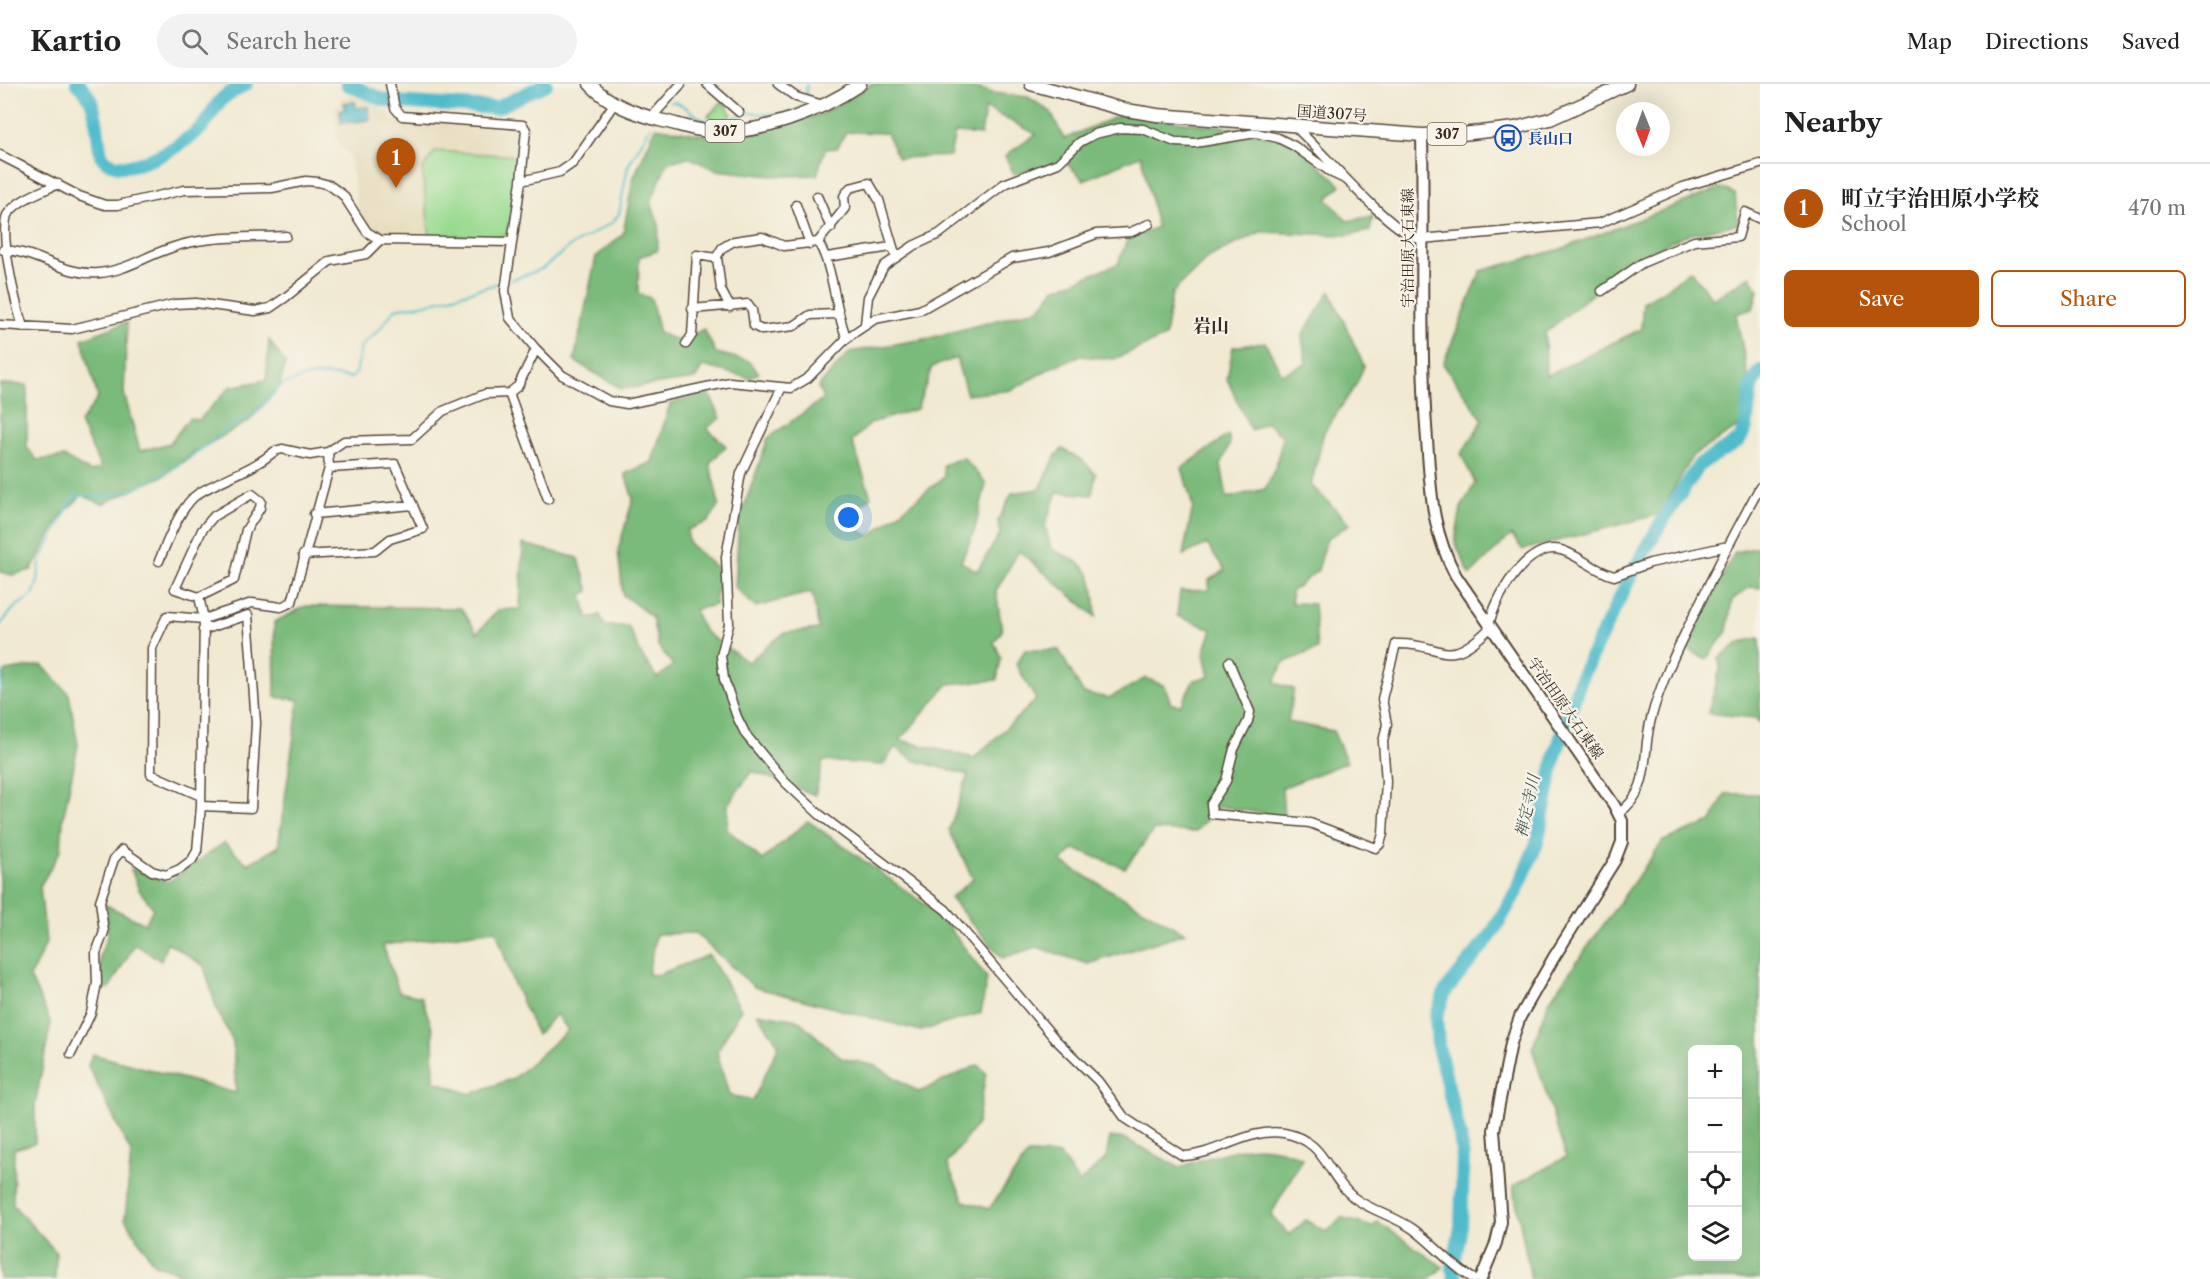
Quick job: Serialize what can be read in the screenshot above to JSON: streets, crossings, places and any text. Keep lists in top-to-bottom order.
{
  "streets": {
    "highway": ["国道307号", "307"],
    "main road": ["宇治田原大石東線"]
  },
  "crossings": [
    ["国道307号", "宇治田原大石東線"]
  ],
  "districts": ["岩山"],
  "water": ["禅定寺川"],
  "places": {
    "bus stop": ["長山口"]
  },
  "north": "bottom",
  "page": {
    "header": "Kartio",
    "search": "Search here",
    "nav": ["Map", "Directions", "Saved"],
    "heading": "Nearby",
    "pins": "1",
    "list": [
      {
        "mark": "1",
        "name": "町立宇治田原小学校",
        "note": "School",
        "value": "470 m"
      }
    ],
    "buttons": ["Save", "Share"],
    "map_buttons": ["+", "−"]
  }
}
